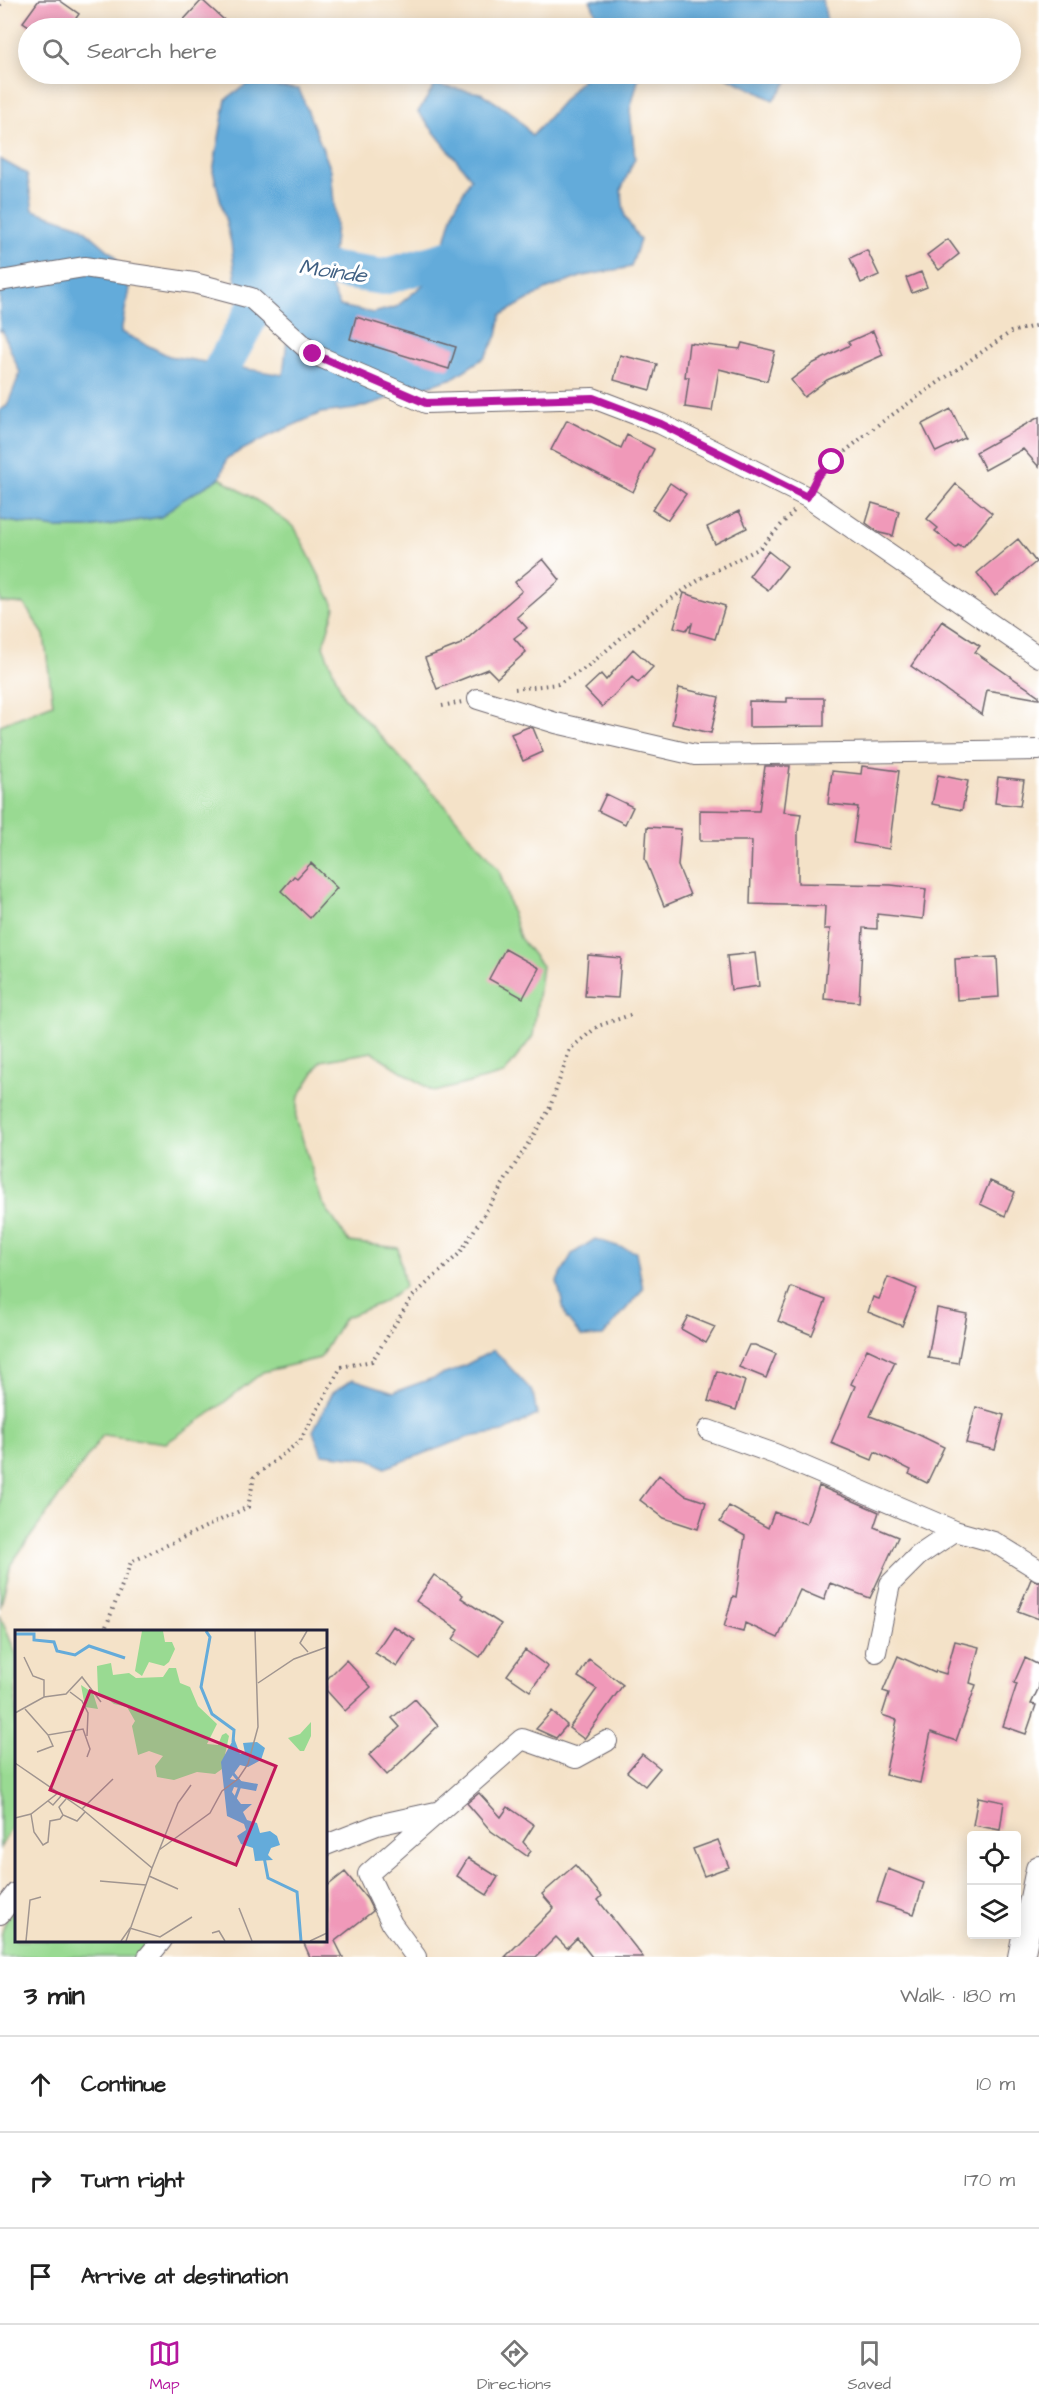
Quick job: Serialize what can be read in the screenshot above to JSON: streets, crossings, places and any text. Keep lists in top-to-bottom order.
{
  "water": ["Moinde"],
  "page": {
    "search": "Search here",
    "heading": ["3 min", "Walk · 180 m"],
    "list": [
      ["Continue", "10 m"],
      ["Turn right", "170 m"],
      "Arrive at destination"
    ],
    "nav": ["Map", "Directions", "Saved"]
  }
}
